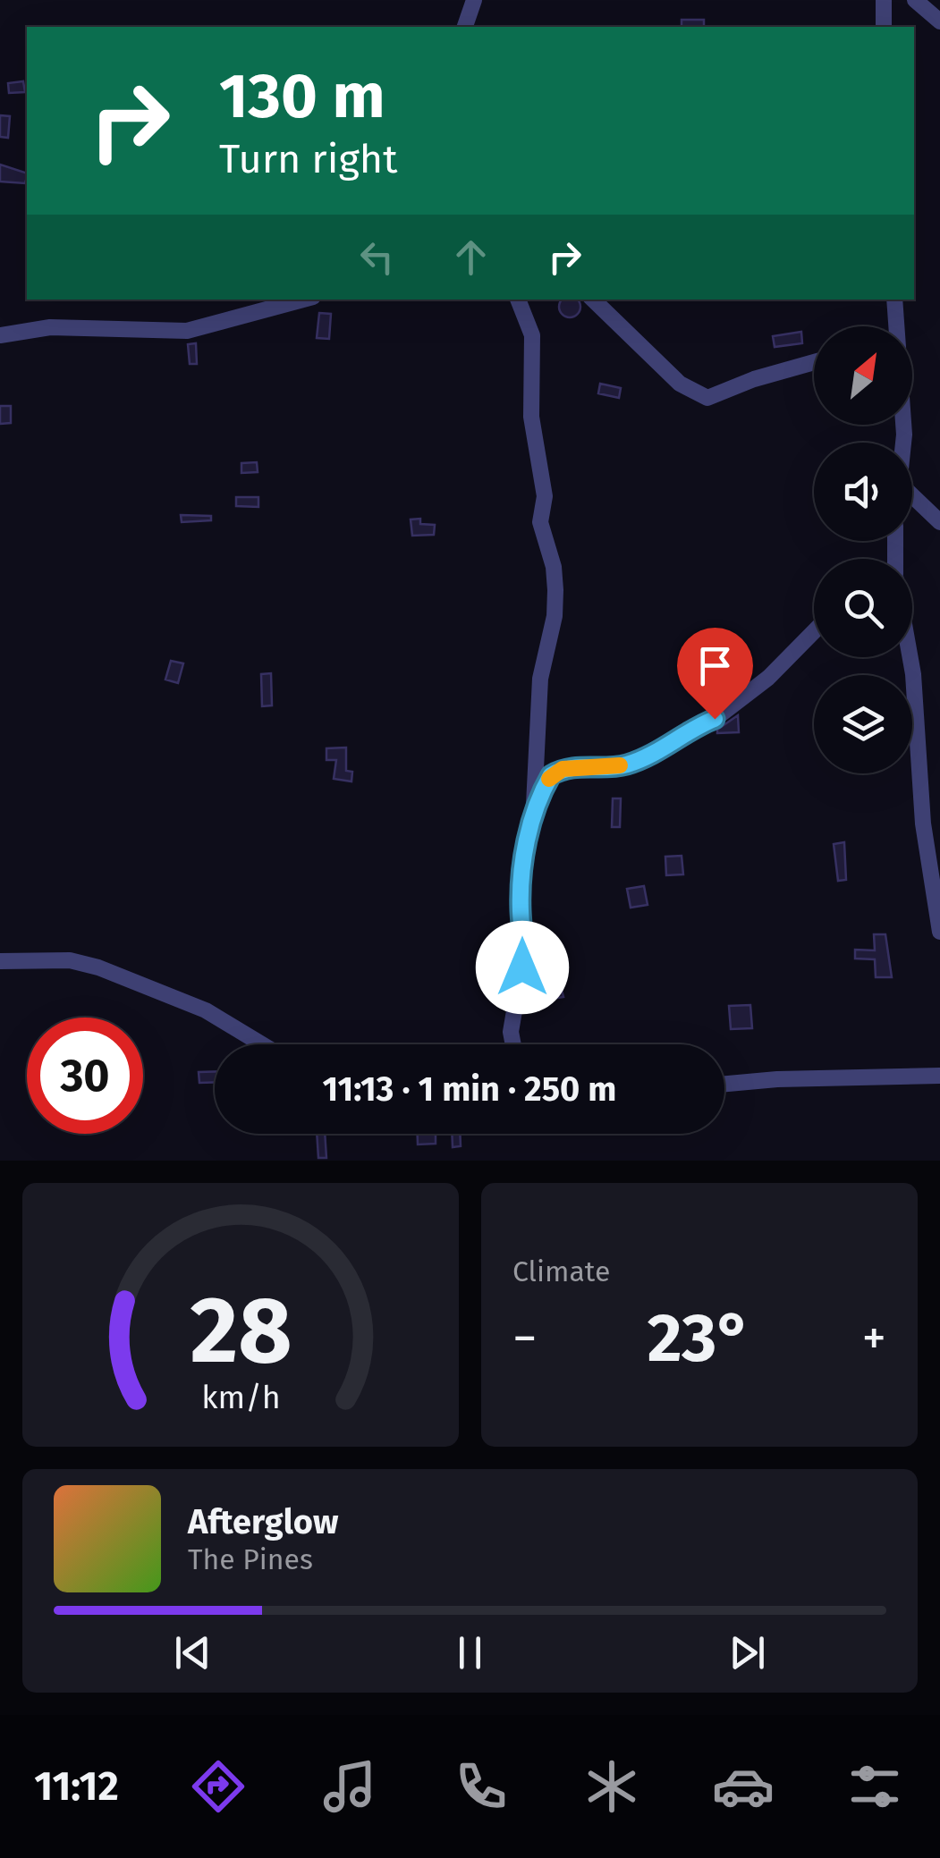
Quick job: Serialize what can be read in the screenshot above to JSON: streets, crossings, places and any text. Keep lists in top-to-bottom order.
{
  "north": "top right",
  "page": {
    "turn": ["130 m", "Turn right"],
    "limit": "30",
    "trip": "11:13 · 1 min · 250 m",
    "tile": "Climate",
    "heat": ["−", "23°", "+"],
    "song": ["Afterglow", "The Pines"],
    "tabs": "11:12",
    "gauge": ["28", "km/h"]
  }
}
